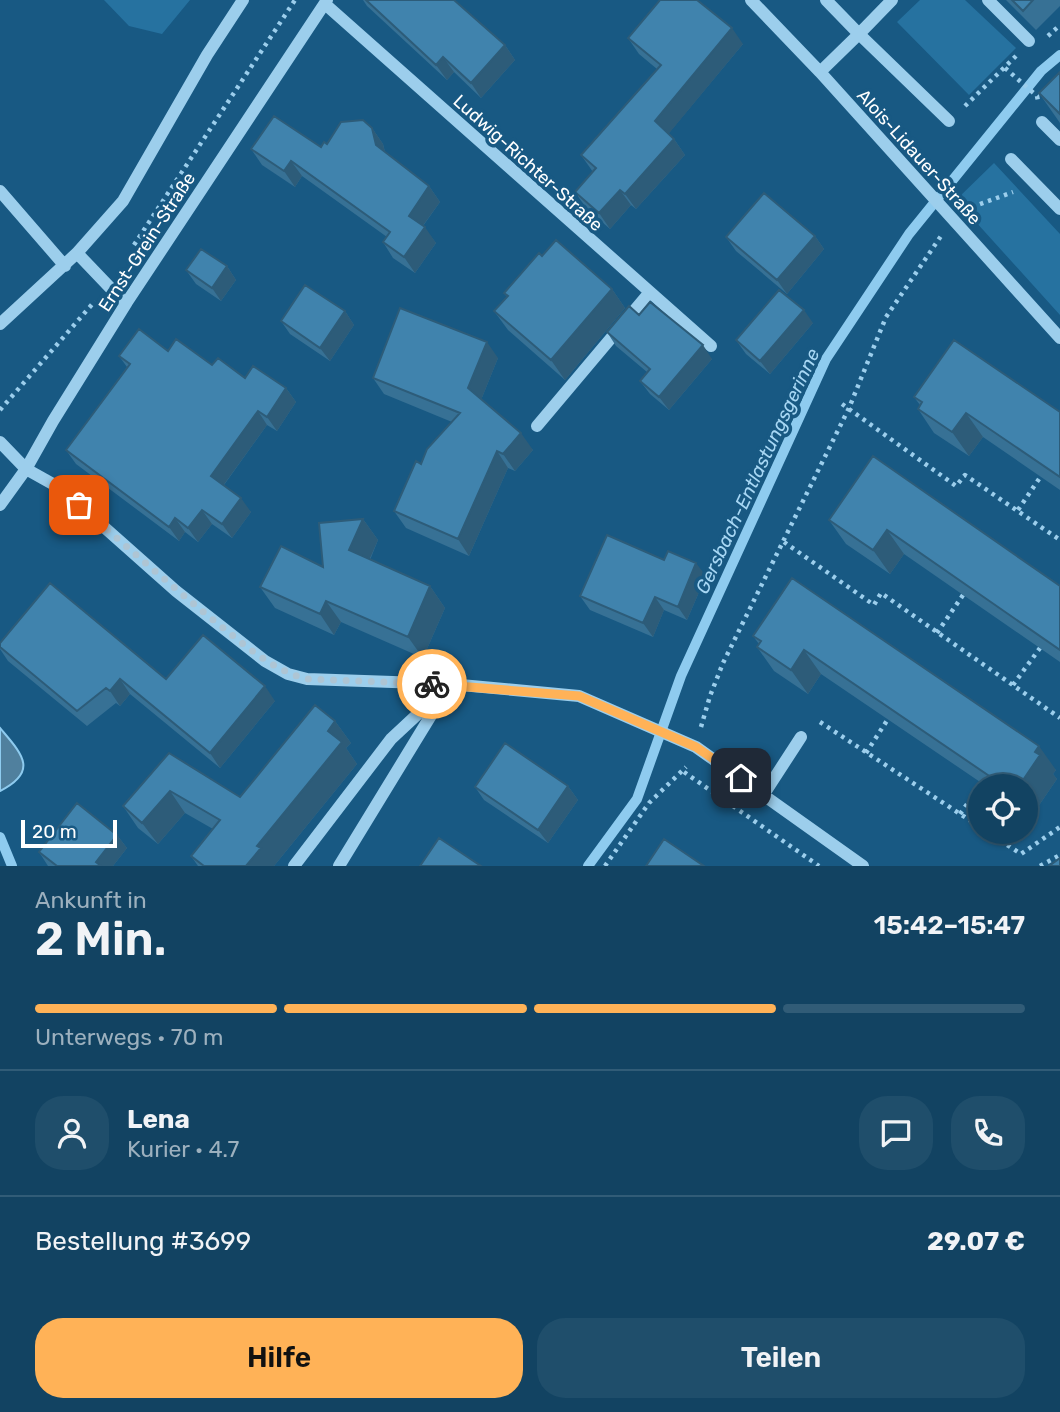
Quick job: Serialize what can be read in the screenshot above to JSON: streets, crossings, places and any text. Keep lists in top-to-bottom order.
{
  "streets": {
    "street": ["Alois-Lidauer-Straße", "Ludwig-Richter-Straße", "Ernst-Grein-Straße"]
  },
  "crossings": [
    ["Ludwig-Richter-Straße", "Ernst-Grein-Straße"]
  ],
  "water": ["Gersbach-Entlastungsgerinne"],
  "scale_bar": "20 m",
  "page": {
    "scale": "20 m",
    "heading": ["2 Min.", "Ankunft in", "15:42–15:47"],
    "panel": [
      "Lena",
      "Kurier · 4.7",
      "Bestellung #3699",
      "29.07 €"
    ],
    "bar": "Unterwegs · 70 m",
    "buttons": ["Hilfe", "Teilen"]
  }
}
